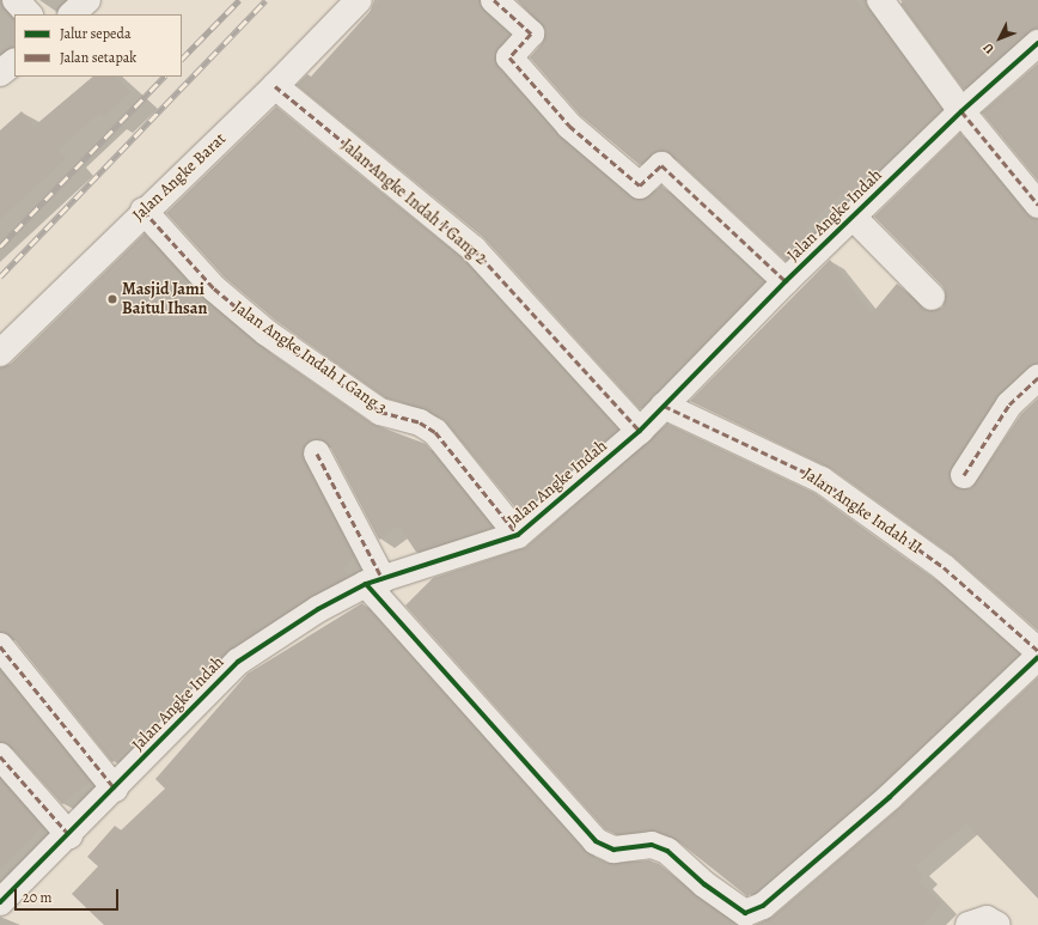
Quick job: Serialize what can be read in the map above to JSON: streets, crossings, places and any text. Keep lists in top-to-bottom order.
{
  "streets": {
    "street": [
      "Jalan Angke Barat",
      "Jalan Angke Indah I Gang 2",
      "Jalan Angke Indah",
      "Jalan Angke Indah I Gang 3",
      "Jalan Angke Indah II"
    ]
  },
  "crossings": [
    ["Jalan Angke Barat", "Jalan Angke Indah I Gang 2"],
    ["Jalan Angke Barat", "Jalan Angke Indah I Gang 3"],
    ["Jalan Angke Indah I Gang 2", "Jalan Angke Indah"],
    ["Jalan Angke Indah", "Jalan Angke Indah I Gang 3"],
    ["Jalan Angke Indah", "Jalan Angke Indah II"]
  ],
  "places": ["Masjid Jami Baitul Ihsan"],
  "legend": ["Jalur sepeda", "Jalan setapak"],
  "scale_bar": "20 m",
  "north": "bottom left"
}
